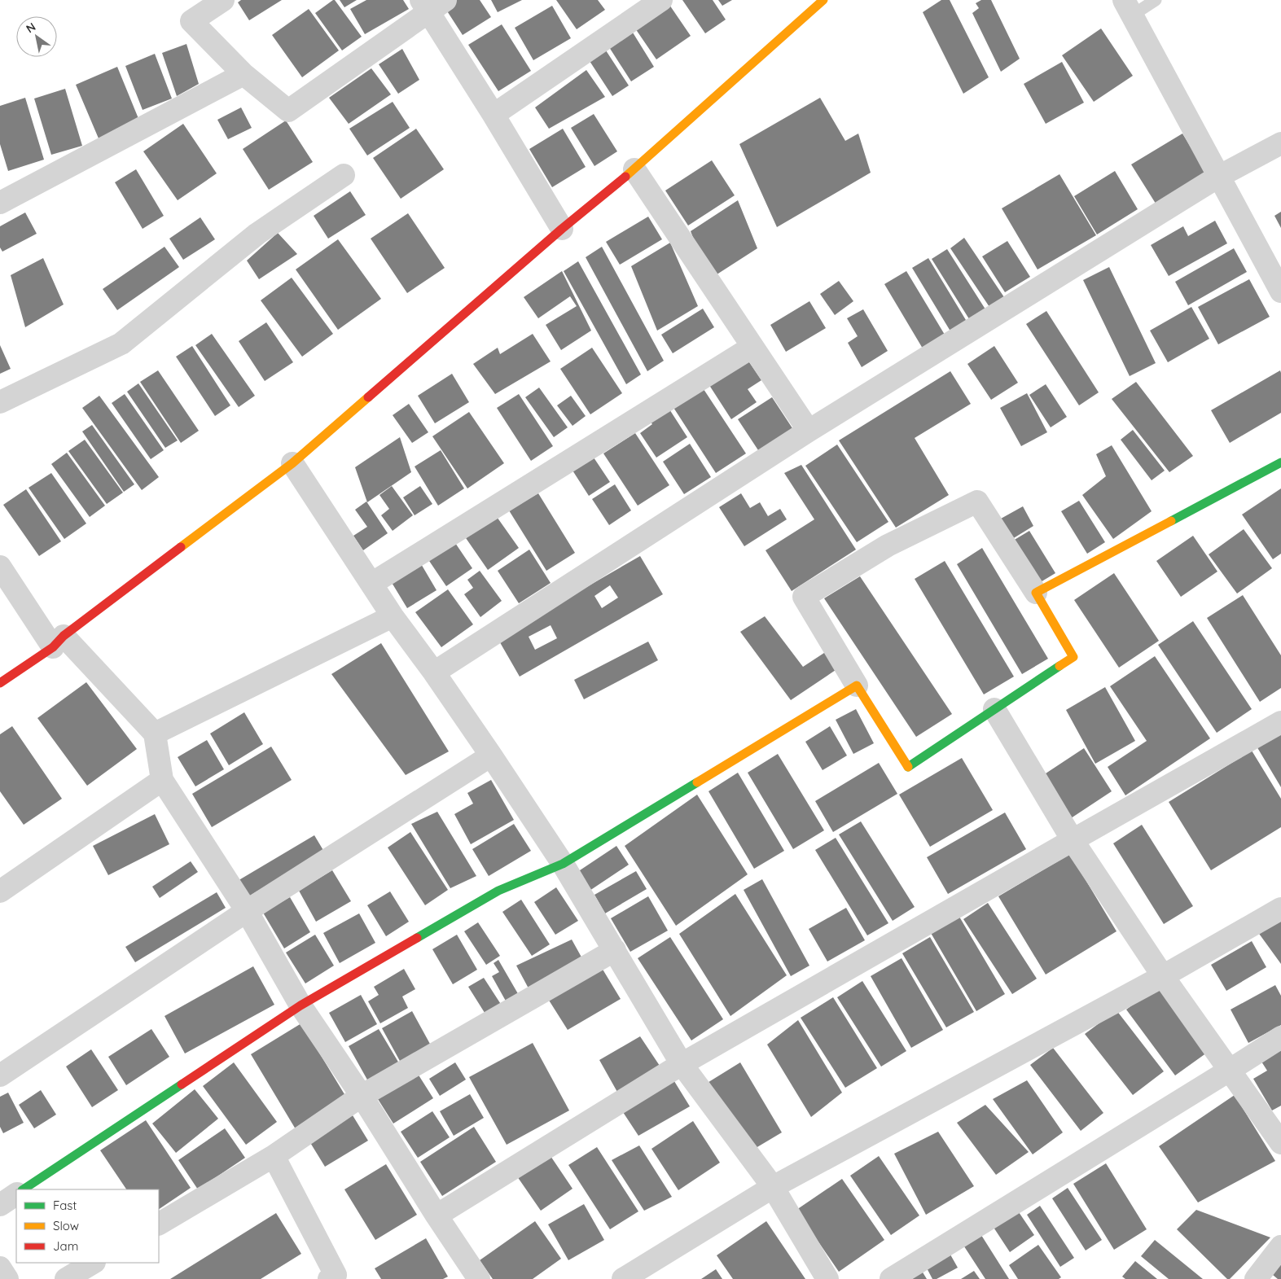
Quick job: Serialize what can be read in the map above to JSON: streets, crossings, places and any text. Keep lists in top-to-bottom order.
{
  "legend": ["Fast", "Slow", "Jam"],
  "north": "top left"
}
